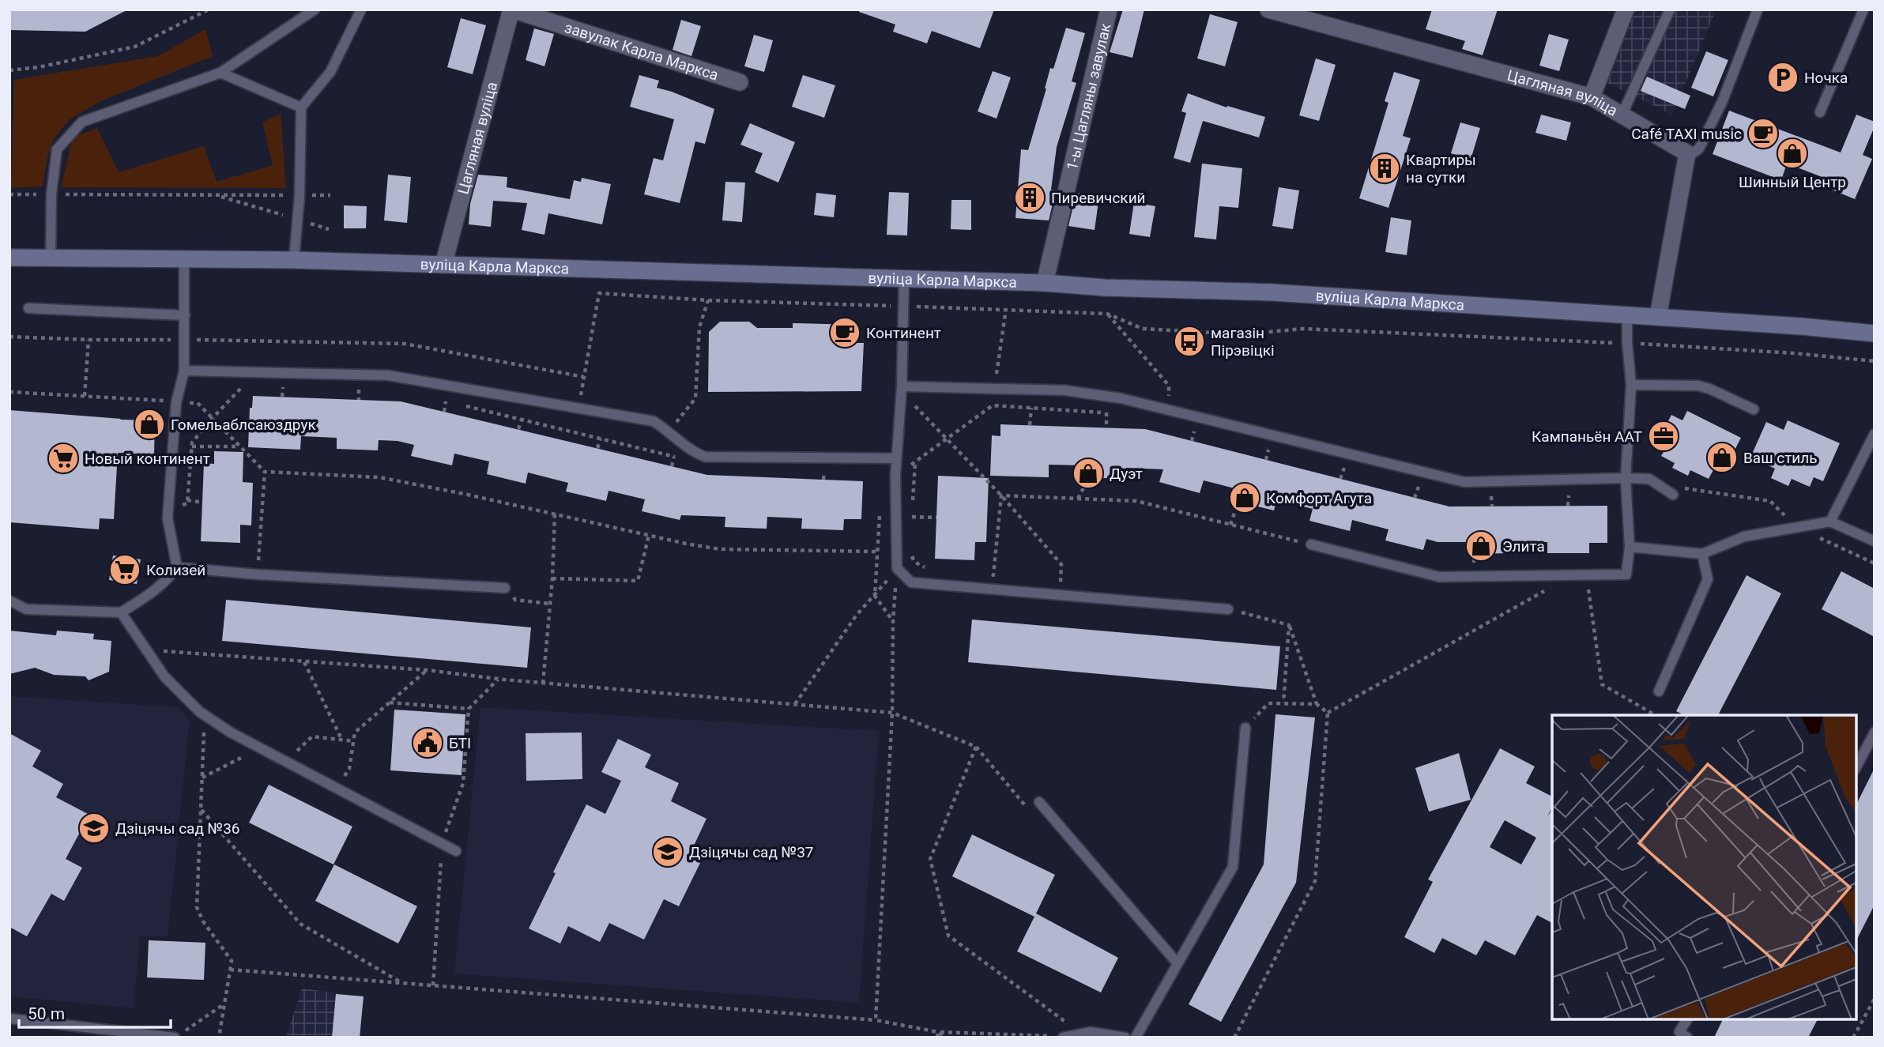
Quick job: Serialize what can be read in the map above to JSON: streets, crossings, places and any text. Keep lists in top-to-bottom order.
{
  "streets": {
    "main road": ["вуліца Карла Маркса"],
    "street": ["завулак Карла Маркса", "Цагляная вуліца", "1-ы Цагляны завулак"]
  },
  "crossings": [
    ["завулак Карла Маркса", "Цагляная вуліца"],
    ["Цагляная вуліца", "вуліца Карла Маркса"],
    ["1-ы Цагляны завулак", "вуліца Карла Маркса"]
  ],
  "places": {
    "parking": ["Ночка"],
    "cafe": ["Café TAXI music", "Континент"],
    "shop": [
      "Шинный Центр",
      "Гомельаблсаюздрук",
      "Ваш стиль",
      "Дуэт",
      "Комфорт Агута",
      "Элита"
    ],
    "building": ["Квартиры на сутки", "Пиревичский"],
    "bus stop": ["магазін Пірэвіцкі"],
    "office": ["Кампаньён ААТ"],
    "supermarket": ["Новый континент", "Колизей"],
    "public building": ["БТІ"],
    "school or university": ["Дзіцячы сад №36", "Дзіцячы сад №37"]
  },
  "scale_bar": "50 m"
}
